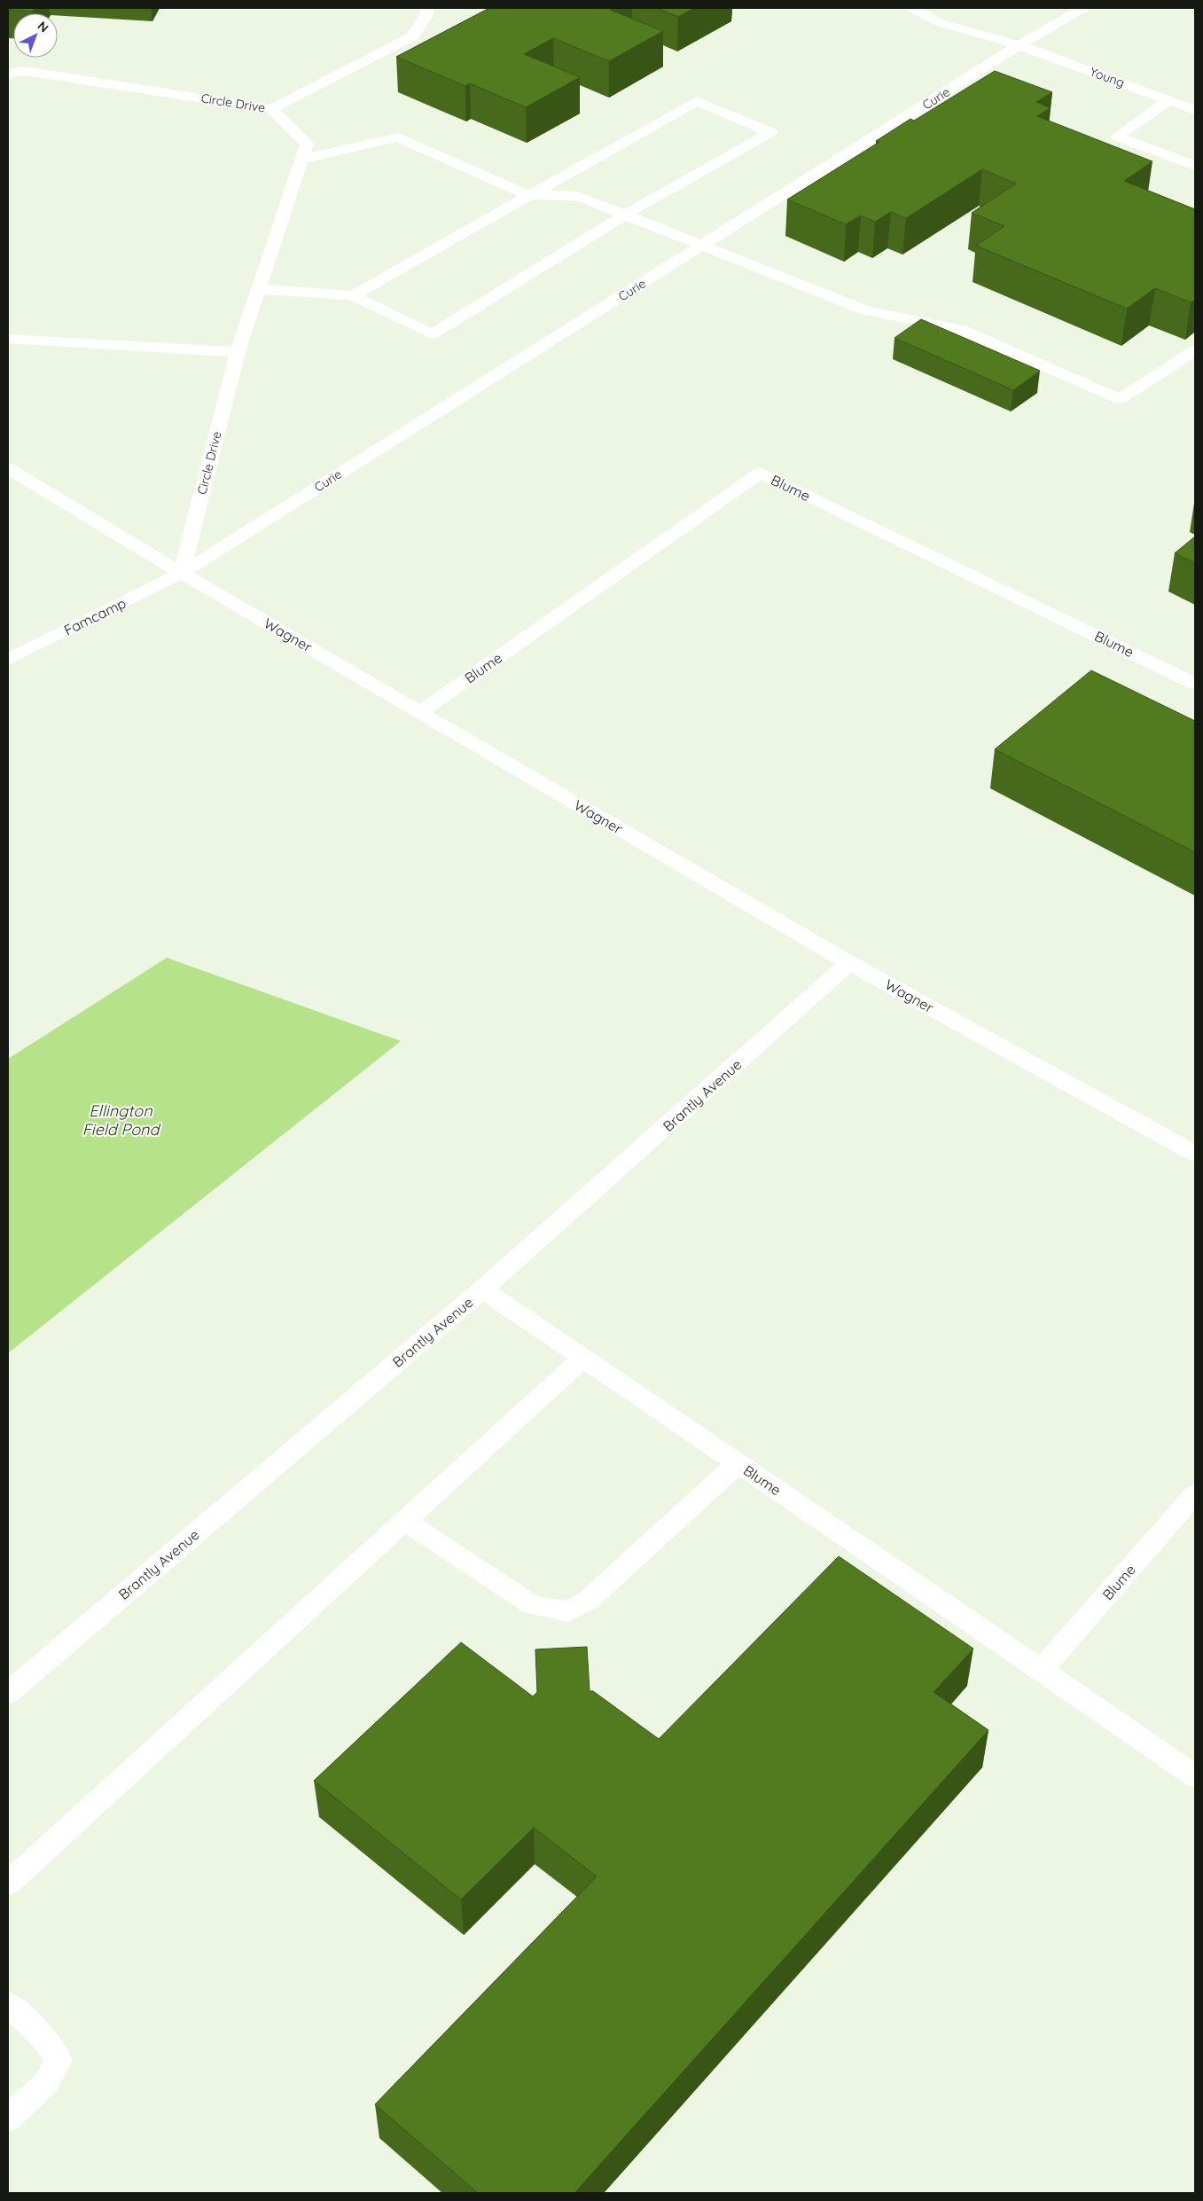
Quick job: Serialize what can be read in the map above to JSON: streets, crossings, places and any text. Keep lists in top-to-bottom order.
{
  "streets": {
    "lane": [
      "Young",
      "Curie",
      "Circle Drive",
      "Blume",
      "Famcamp",
      "Wagner",
      "Brantly Avenue"
    ]
  },
  "crossings": [
    ["Young", "Curie"],
    ["Curie", "Circle Drive"],
    ["Curie", "Famcamp"],
    ["Curie", "Wagner"],
    ["Circle Drive", "Famcamp"],
    ["Circle Drive", "Wagner"],
    ["Blume", "Wagner"],
    ["Blume", "Brantly Avenue"],
    ["Famcamp", "Wagner"],
    ["Wagner", "Brantly Avenue"]
  ],
  "water": ["Ellington Field Pond"],
  "north": "top right"
}
